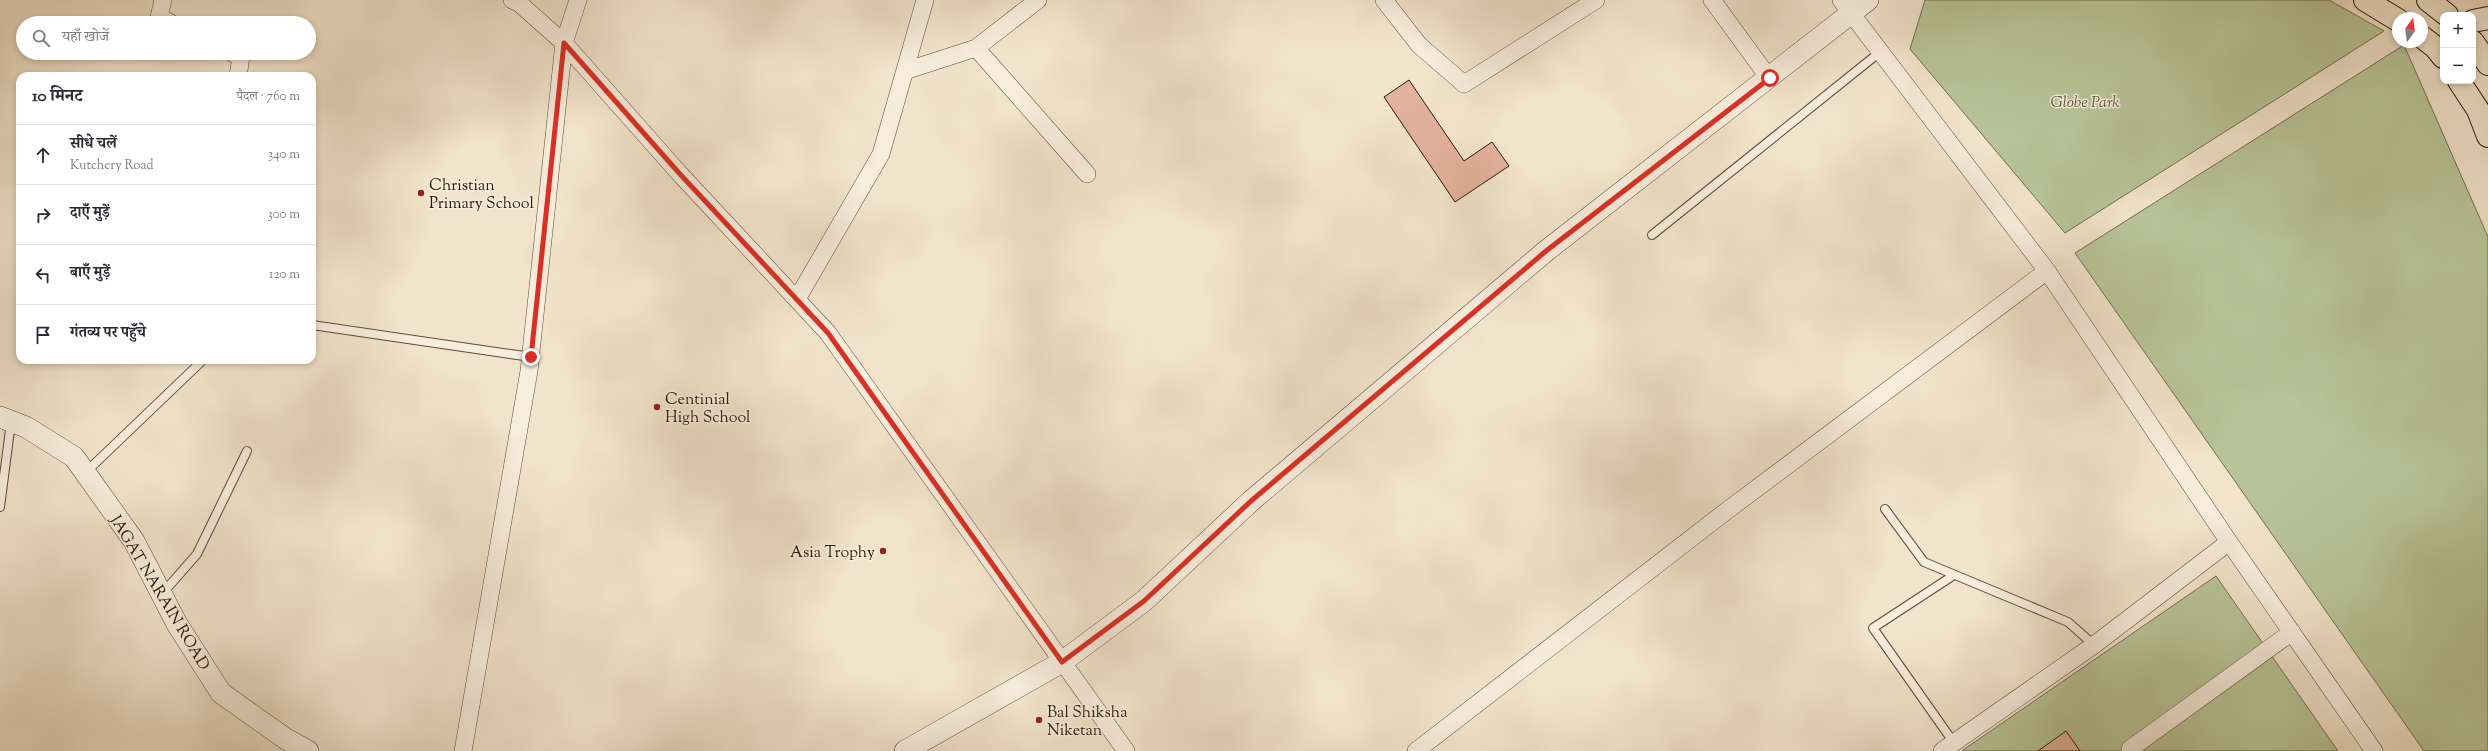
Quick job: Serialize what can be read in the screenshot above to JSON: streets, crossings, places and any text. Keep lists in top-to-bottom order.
{
  "streets": {
    "street": ["JAGAT NARAIN ROAD"]
  },
  "parks": ["Globe Park"],
  "places": [
    "Christian Primary School",
    "Centinial High School",
    "Asia Trophy",
    "Bal Shiksha Niketan"
  ],
  "north": "top",
  "page": {
    "map_buttons": ["+", "−"],
    "search": "यहाँ खोजें",
    "heading": ["10 मिनट", "पैदल · 760 m"],
    "list": [
      ["सीधे चलें", "Kutchery Road", "340 m"],
      ["दाएँ मुड़ें", "300 m"],
      ["बाएँ मुड़ें", "120 m"],
      "गंतव्य पर पहुँचे"
    ]
  }
}
